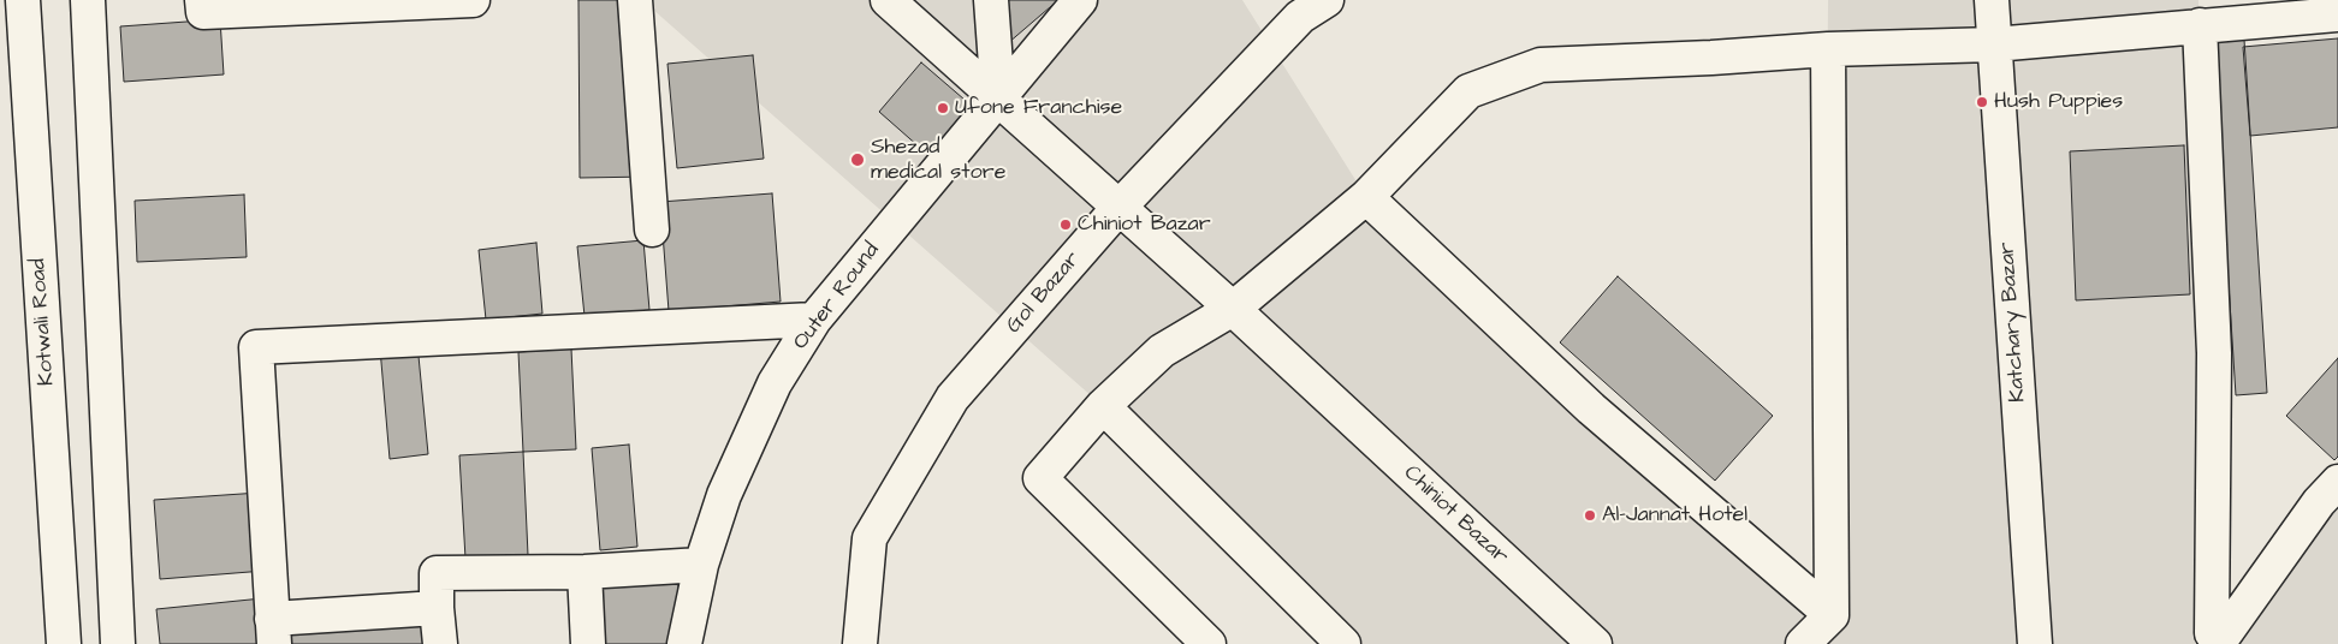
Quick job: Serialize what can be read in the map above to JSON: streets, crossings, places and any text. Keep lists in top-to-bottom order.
{
  "streets": {
    "street": [
      "Gol Bazar",
      "Outer Round",
      "Kotwali Road",
      "Katchary Bazar",
      "Chiniot Bazar"
    ]
  },
  "crossings": [
    ["Gol Bazar", "Chiniot Bazar"],
    ["Outer Round", "Chiniot Bazar"]
  ],
  "places": [
    "Hush Puppies",
    "Ufone Franchise",
    "Shezad medical store",
    "Chiniot Bazar",
    "Al-Jannat Hotel"
  ]
}
